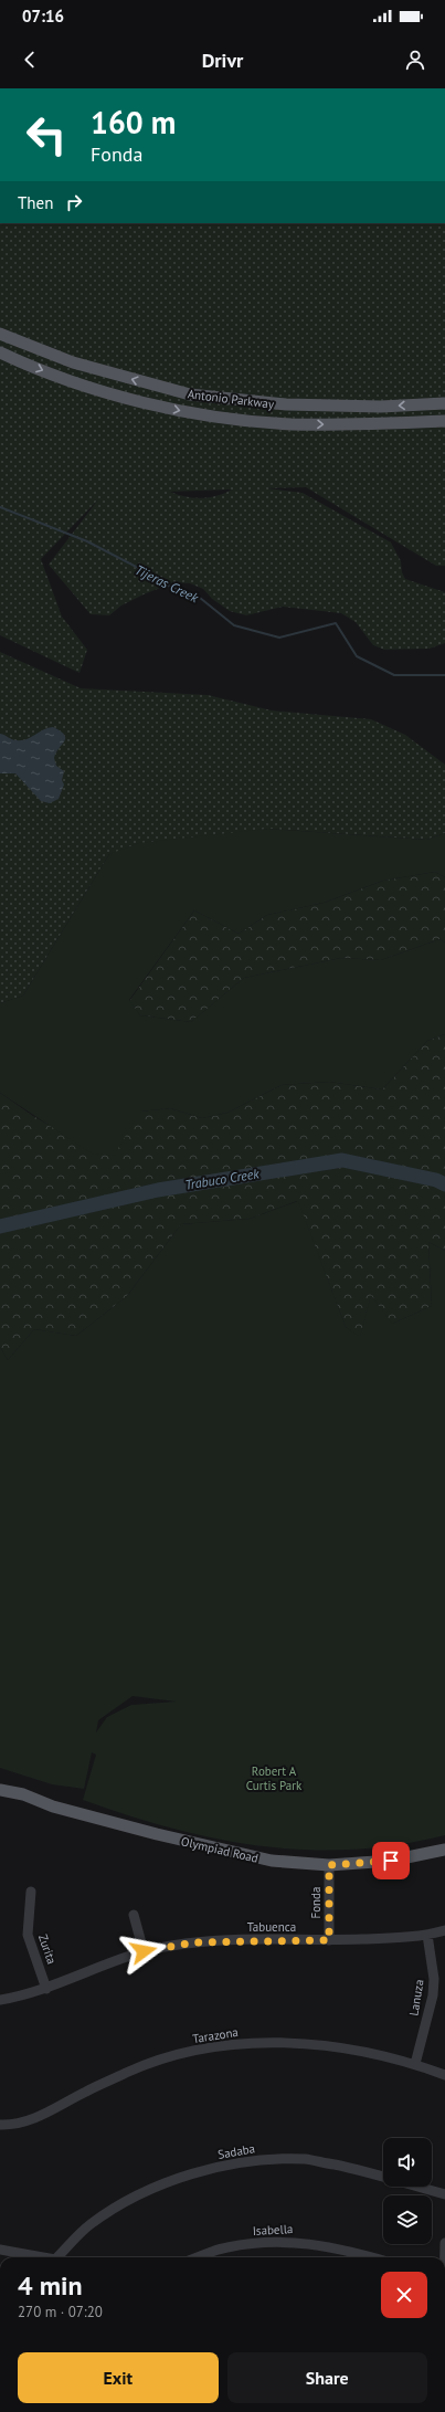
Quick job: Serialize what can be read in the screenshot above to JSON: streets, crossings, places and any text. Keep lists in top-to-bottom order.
{
  "streets": {
    "main road": ["Antonio Parkway", "Olympiad Road"],
    "street": [
      "Fonda",
      "Tabuenca",
      "Zurita",
      "Lanuza",
      "Tarazona",
      "Sadaba",
      "Isabella"
    ]
  },
  "crossings": [
    ["Olympiad Road", "Fonda"],
    ["Fonda", "Tabuenca"],
    ["Tabuenca", "Zurita"],
    ["Tabuenca", "Lanuza"],
    ["Lanuza", "Tarazona"]
  ],
  "water": ["Tijeras Creek", "Trabuco Creek"],
  "parks": ["Robert A Curtis Park"],
  "page": {
    "status": "07:16",
    "header": "Drivr",
    "turn": ["160 m", "Fonda"],
    "then": "Then",
    "heading": ["4 min", "270 m · 07:20"],
    "buttons": ["Exit", "Share"]
  }
}
